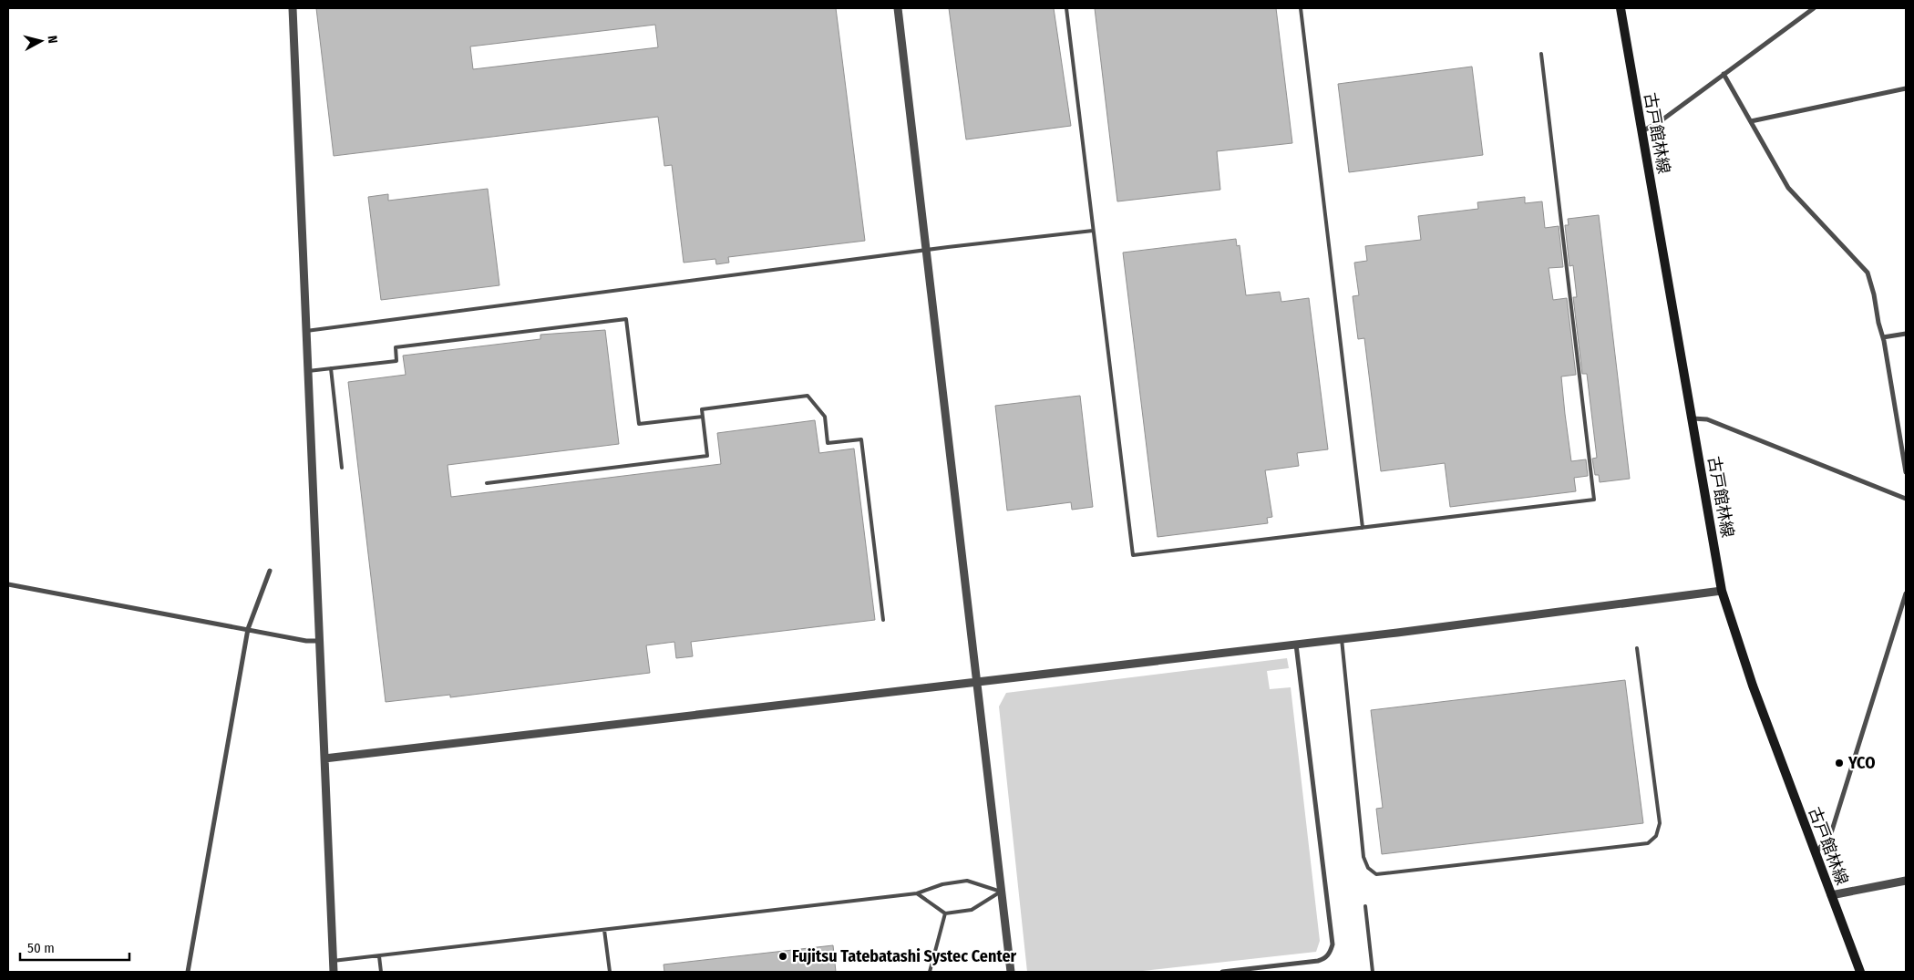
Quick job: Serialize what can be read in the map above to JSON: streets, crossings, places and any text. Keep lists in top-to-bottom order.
{
  "streets": {
    "main road": ["古戸館林線"]
  },
  "places": ["YCO", "Fujitsu Tatebatashi Systec Center"],
  "scale_bar": "50 m",
  "north": "right"
}
